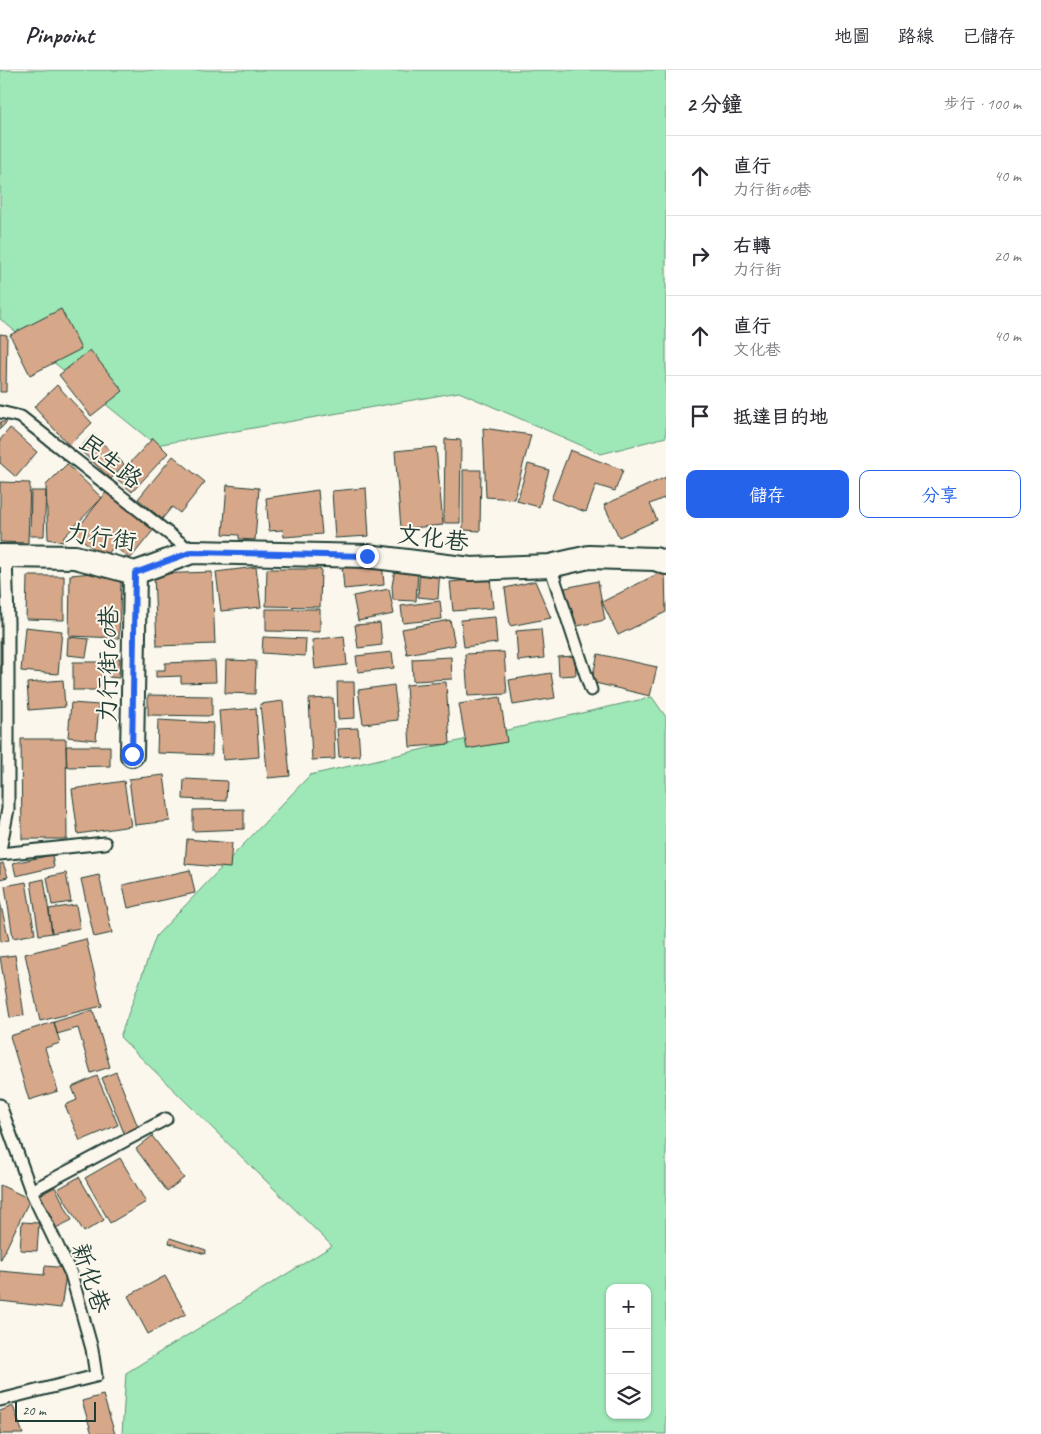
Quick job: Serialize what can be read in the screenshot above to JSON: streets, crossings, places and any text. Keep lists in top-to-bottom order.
{
  "streets": {
    "street": ["力行街", "文化巷", "力行街60巷"],
    "lane": ["民生路", "新化巷"]
  },
  "crossings": [
    ["民生路", "力行街"],
    ["民生路", "文化巷"],
    ["力行街", "文化巷"],
    ["力行街", "力行街60巷"]
  ],
  "scale_bar": "20 m",
  "page": {
    "header": "Pinpoint",
    "nav": ["地圖", "路線", "已儲存"],
    "heading": ["2 分鐘", "步行 · 100 m"],
    "list": [
      ["直行", "力行街60巷", "40 m"],
      ["右轉", "力行街", "20 m"],
      ["直行", "文化巷", "40 m"],
      "抵達目的地"
    ],
    "buttons": ["儲存", "分享"],
    "map_buttons": ["+", "−"],
    "scale": "20 m"
  }
}
